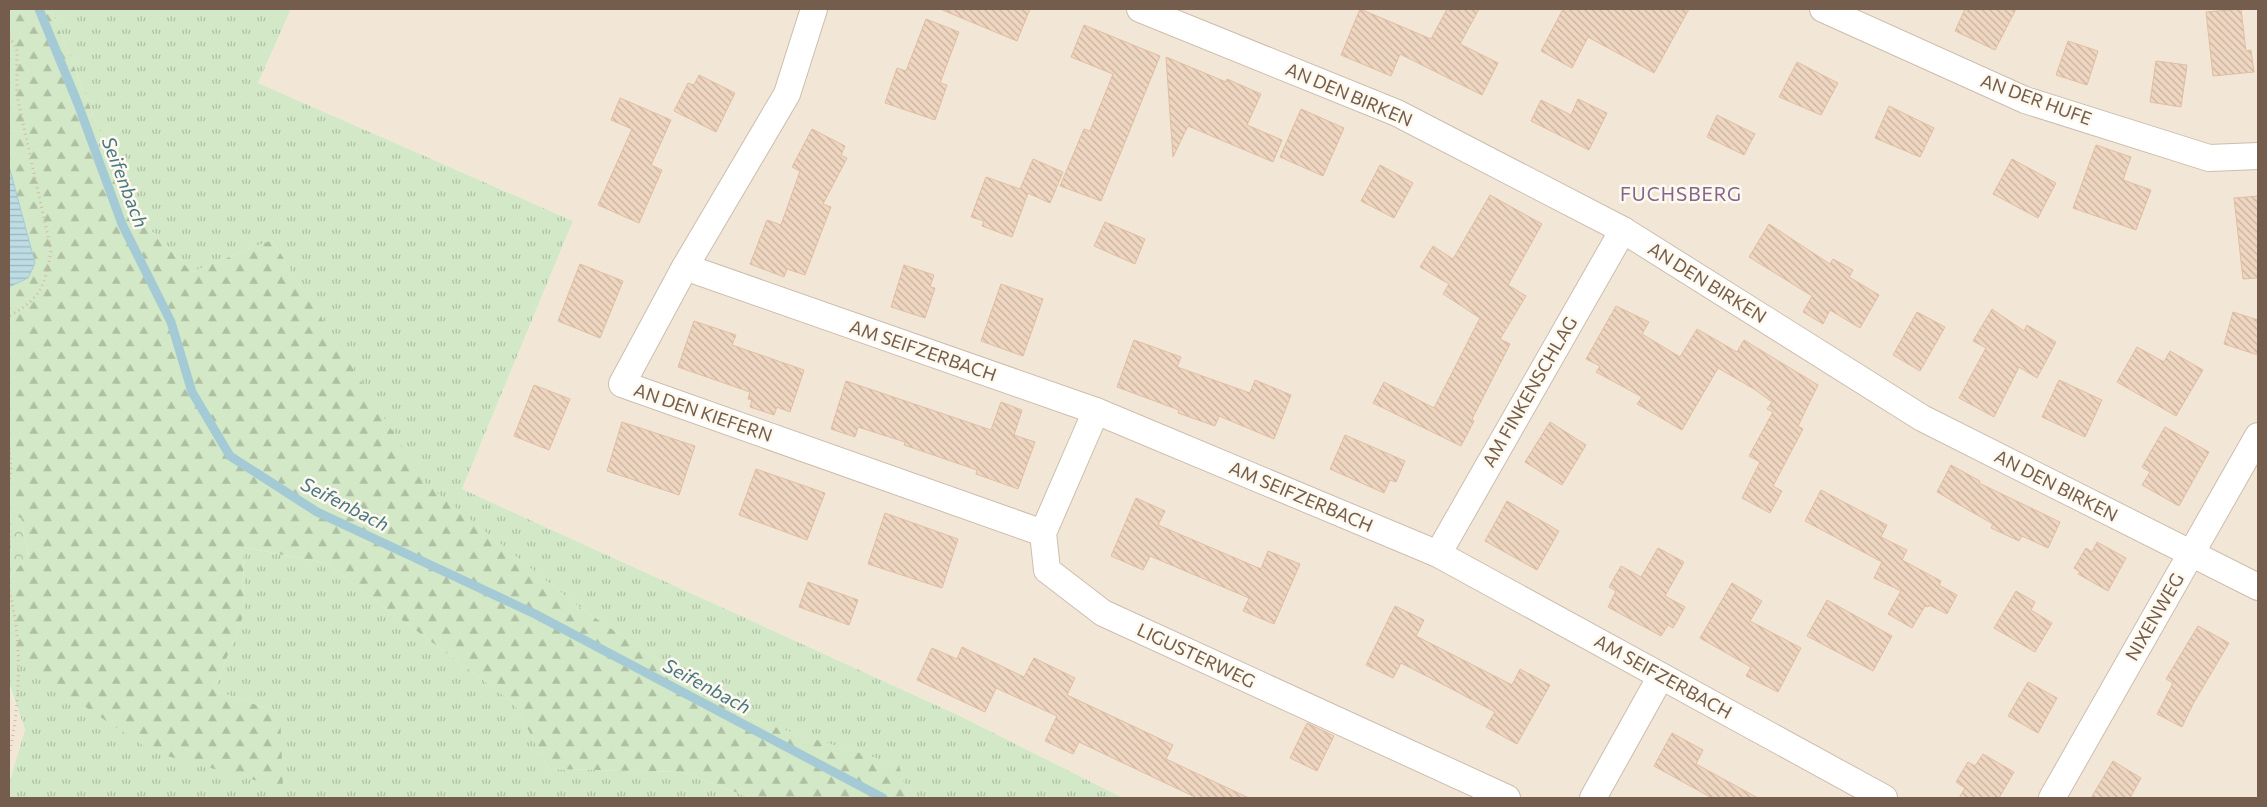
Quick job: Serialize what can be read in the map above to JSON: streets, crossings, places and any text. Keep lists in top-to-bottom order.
{
  "streets": {
    "street": [
      "AN DEN BIRKEN",
      "AN DER HUFE",
      "AM SEIFZERBACH",
      "AM FINKENSCHLAG",
      "AN DEN KIEFERN",
      "NIXENWEG",
      "LIGUSTERWEG"
    ]
  },
  "crossings": [
    ["AN DEN BIRKEN", "AM FINKENSCHLAG"],
    ["AN DEN BIRKEN", "NIXENWEG"],
    ["AM SEIFZERBACH", "AM FINKENSCHLAG"],
    ["AM SEIFZERBACH", "AN DEN KIEFERN"],
    ["AN DEN KIEFERN", "LIGUSTERWEG"]
  ],
  "districts": ["FUCHSBERG"],
  "water": ["Seifenbach"]
}
